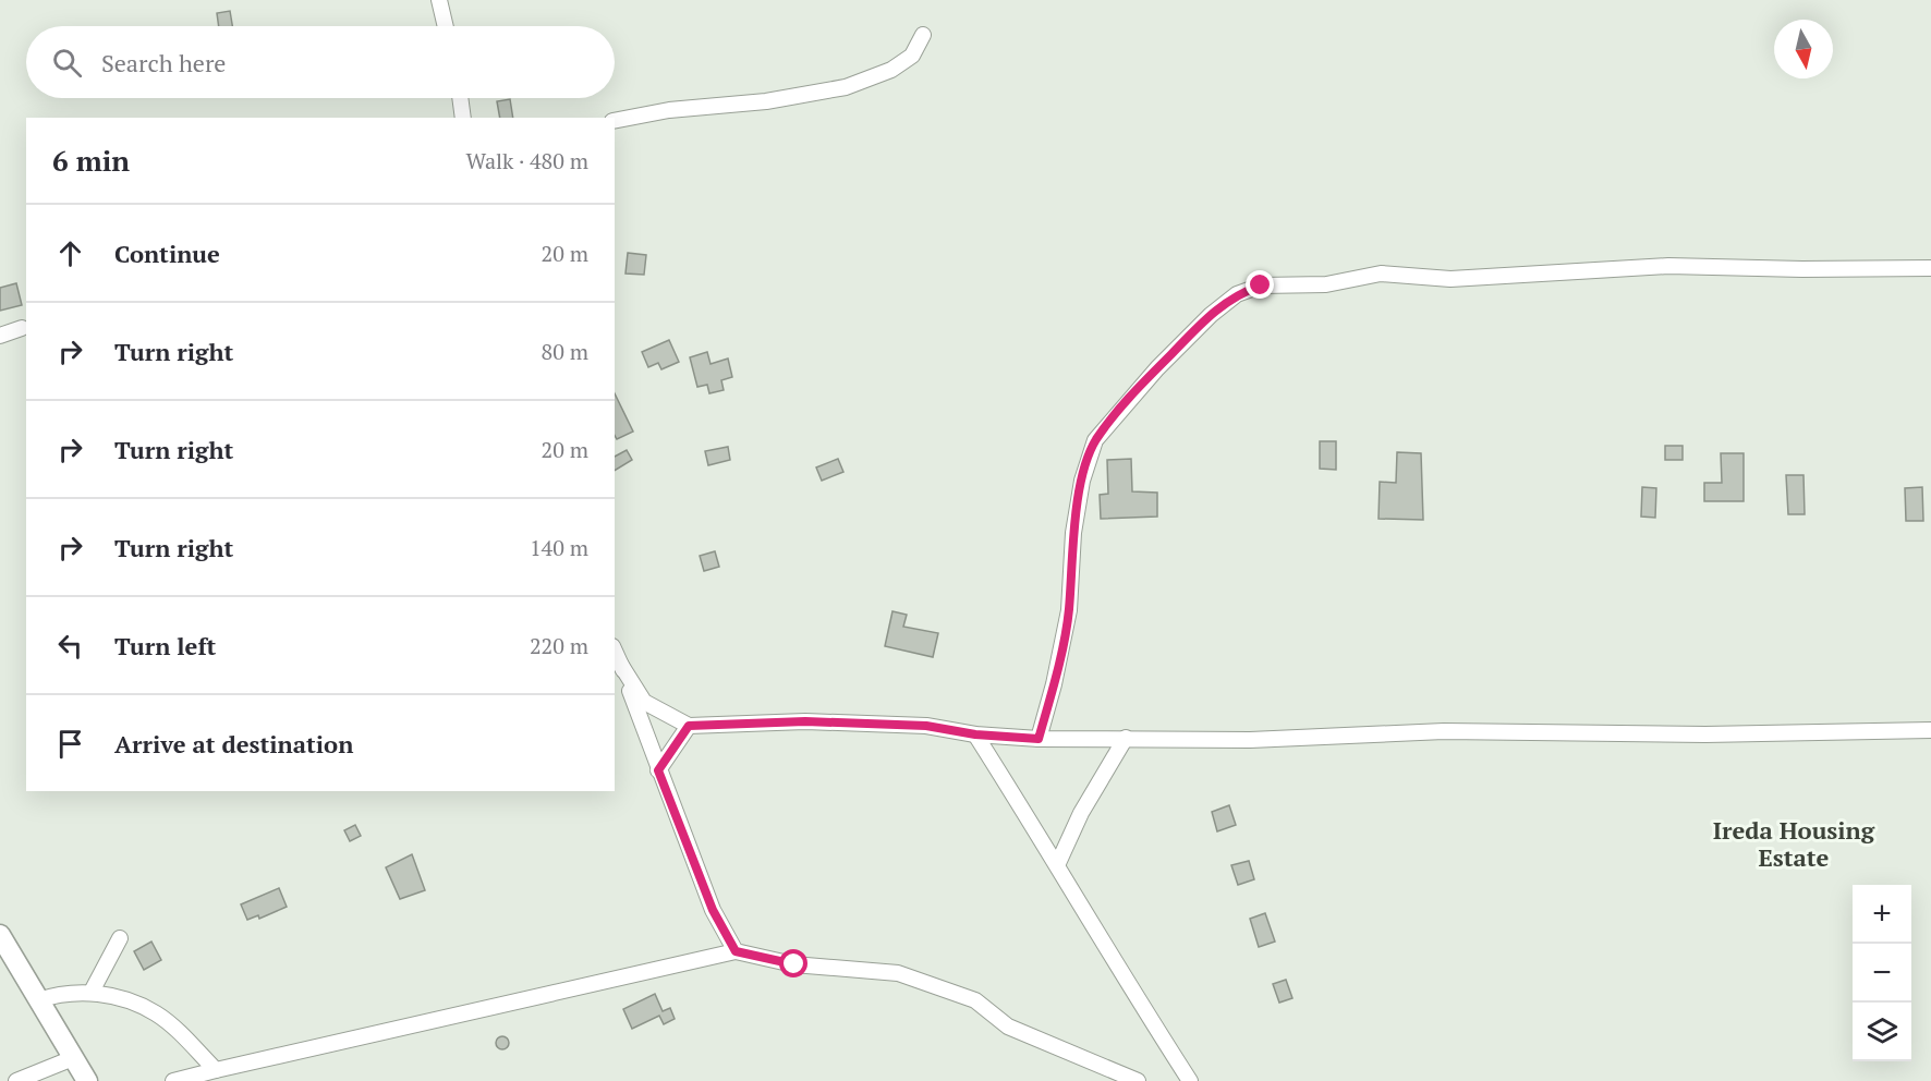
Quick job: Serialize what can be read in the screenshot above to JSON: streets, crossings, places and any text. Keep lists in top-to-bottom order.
{
  "districts": ["Ireda Housing Estate"],
  "north": "bottom",
  "page": {
    "search": "Search here",
    "heading": ["6 min", "Walk · 480 m"],
    "list": [
      ["Continue", "20 m"],
      ["Turn right", "80 m"],
      ["Turn right", "20 m"],
      ["Turn right", "140 m"],
      ["Turn left", "220 m"],
      "Arrive at destination"
    ],
    "map_buttons": ["+", "−"]
  }
}
